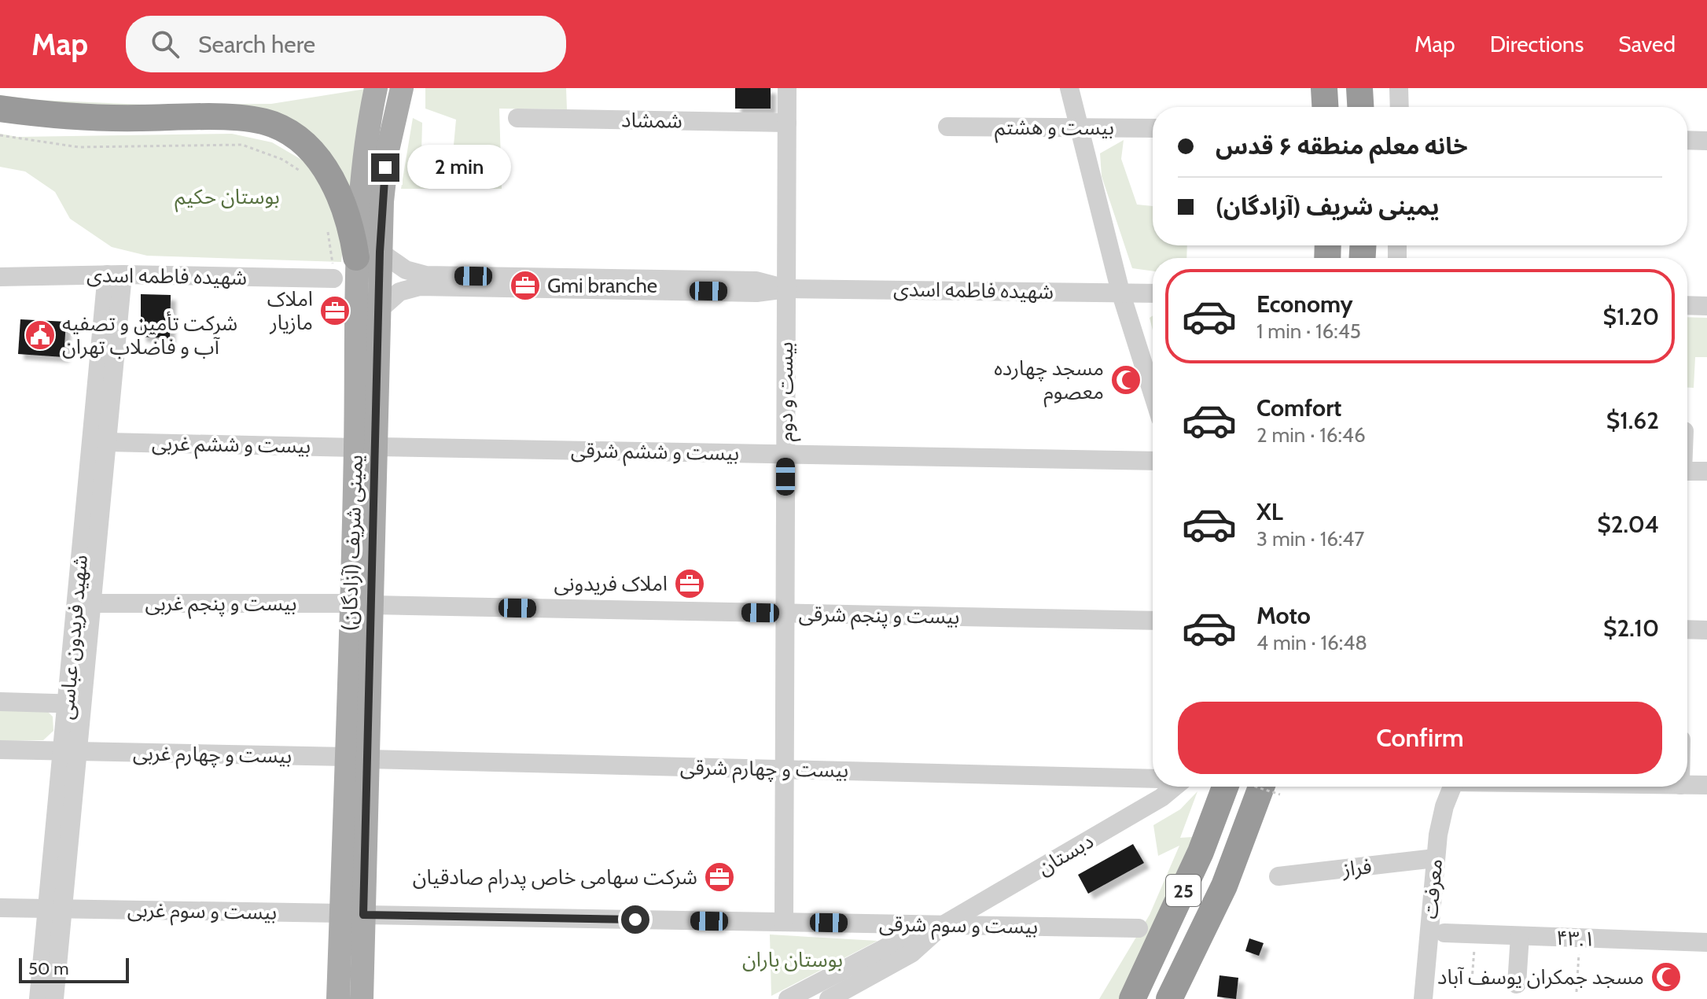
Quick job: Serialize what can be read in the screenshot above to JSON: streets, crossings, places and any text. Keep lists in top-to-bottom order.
{
  "streets": {
    "highway": ["25"],
    "main road": ["یمینی شریف (آزادگان)"],
    "street": [
      "شمشاد",
      "بیست و هشتم",
      "شهیده فاطمه اسدی",
      "بیست و دوم",
      "بیست و ششم غربی",
      "بیست و ششم شرقی",
      "بیست و پنجم غربی",
      "بیست و پنجم شرقی",
      "شهید فریدون عباسی",
      "بیست و چهارم غربی",
      "بیست و چهارم شرقی",
      "دبستان",
      "فراز",
      "معرفت",
      "بیست و سوم غربی",
      "بیست و سوم شرقی",
      "۴۳.۱"
    ]
  },
  "crossings": [
    ["شمشاد", "بیست و دوم"],
    ["شهیده فاطمه اسدی", "بیست و دوم"],
    ["شهیده فاطمه اسدی", "یمینی شریف (آزادگان)"],
    ["شهیده فاطمه اسدی", "شهید فریدون عباسی"],
    ["بیست و دوم", "بیست و ششم شرقی"],
    ["بیست و دوم", "بیست و پنجم شرقی"],
    ["بیست و دوم", "بیست و چهارم شرقی"],
    ["بیست و دوم", "بیست و سوم شرقی"],
    ["بیست و ششم غربی", "بیست و ششم شرقی"],
    ["بیست و ششم غربی", "یمینی شریف (آزادگان)"],
    ["بیست و ششم غربی", "شهید فریدون عباسی"],
    ["بیست و ششم شرقی", "یمینی شریف (آزادگان)"],
    ["یمینی شریف (آزادگان)", "بیست و پنجم غربی"],
    ["یمینی شریف (آزادگان)", "بیست و پنجم شرقی"],
    ["یمینی شریف (آزادگان)", "بیست و چهارم غربی"],
    ["یمینی شریف (آزادگان)", "بیست و چهارم شرقی"],
    ["یمینی شریف (آزادگان)", "بیست و سوم غربی"],
    ["یمینی شریف (آزادگان)", "بیست و سوم شرقی"],
    ["بیست و پنجم غربی", "بیست و پنجم شرقی"],
    ["بیست و پنجم غربی", "شهید فریدون عباسی"],
    ["شهید فریدون عباسی", "بیست و چهارم غربی"],
    ["شهید فریدون عباسی", "بیست و سوم غربی"],
    ["بیست و چهارم غربی", "بیست و چهارم شرقی"],
    ["دبستان", "بیست و سوم شرقی"],
    ["فراز", "معرفت"],
    ["بیست و سوم غربی", "بیست و سوم شرقی"]
  ],
  "parks": ["بوستان حکیم", "بوستان باران"],
  "places": {
    "office": [
      "Gmi branche",
      "املاک مازیار",
      "املاک فریدونی",
      "شرکت سهامی خاص پدرام صادقیان"
    ],
    "public building": ["شركت تأمين و تصفيه آب و فاضلاب تهران"],
    "mosque": ["مسجد چهارده معصوم", "مسجد جمکران یوسف آباد"]
  },
  "scale_bar": "50 m",
  "page": {
    "header": "Map",
    "search": "Search here",
    "nav": ["Map", "Directions", "Saved"],
    "banner": ["خانه معلم منطقه ۶ قدس", "یمینی شریف (آزادگان)"],
    "bubble": "2 min",
    "list": [
      {
        "name": "Economy",
        "note": "1 min · 16:45",
        "value": "$1.20"
      },
      {
        "name": "Comfort",
        "note": "2 min · 16:46",
        "value": "$1.62"
      },
      {
        "name": "XL",
        "note": "3 min · 16:47",
        "value": "$2.04"
      },
      {
        "name": "Moto",
        "note": "4 min · 16:48",
        "value": "$2.10"
      }
    ],
    "buttons": "Confirm",
    "scale": "50 m"
  }
}
